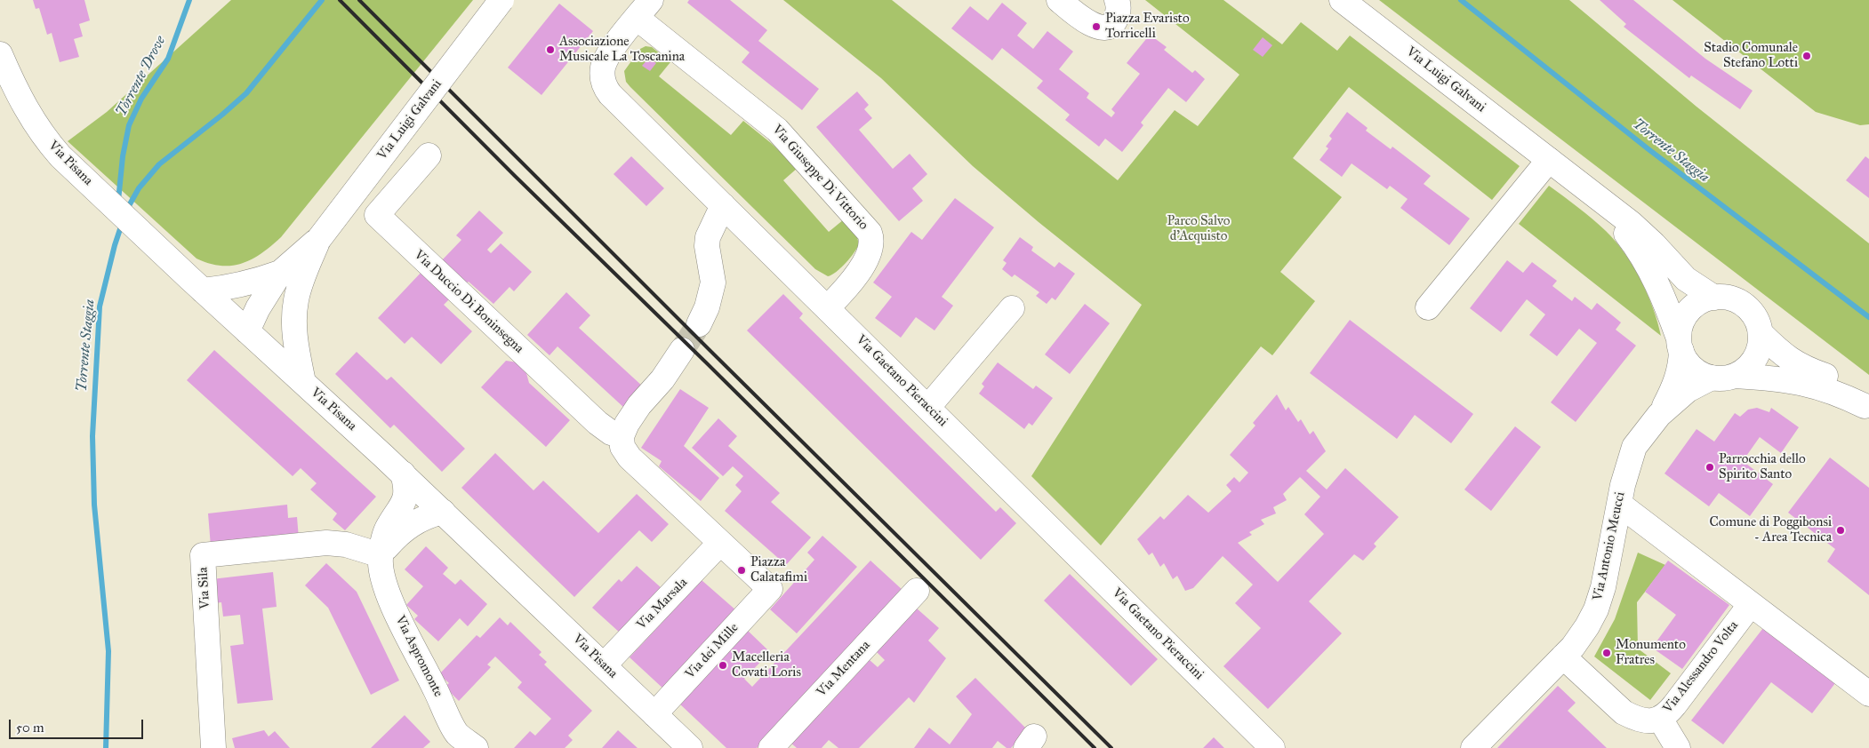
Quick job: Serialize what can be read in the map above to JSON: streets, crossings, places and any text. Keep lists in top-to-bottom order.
{
  "streets": {
    "street": [
      "Via Luigi Galvani",
      "Via Pisana",
      "Via Giuseppe Di Vittorio",
      "Via Duccio Di Boninsegna",
      "Via Gaetano Pieraccini",
      "Via Antonio Meucci",
      "Via Sila",
      "Via Marsala",
      "Via dei Mille",
      "Via Aspromonte",
      "Via Alessandro Volta",
      "Via Mentana"
    ]
  },
  "crossings": [
    ["Via Luigi Galvani", "Via Pisana"],
    ["Via Luigi Galvani", "Via Antonio Meucci"],
    ["Via Pisana", "Via Marsala"],
    ["Via Pisana", "Via dei Mille"],
    ["Via Pisana", "Via Aspromonte"],
    ["Via Giuseppe Di Vittorio", "Via Gaetano Pieraccini"],
    ["Via Antonio Meucci", "Via Alessandro Volta"],
    ["Via Sila", "Via Aspromonte"],
    ["Via Marsala", "Via dei Mille"]
  ],
  "water": ["Torrente Drove", "Torrente Staggia"],
  "parks": ["Parco Salvo d'Acquisto"],
  "places": [
    "Piazza Evaristo Torricelli",
    "Associazione Musicale La Toscanina",
    "Stadio Comunale Stefano Lotti",
    "Parrocchia dello Spirito Santo",
    "Comune di Poggibonsi - Area Tecnica",
    "Piazza Calatafimi",
    "Monumento Fratres",
    "Macelleria Covati Loris"
  ],
  "scale_bar": "50 m"
}
